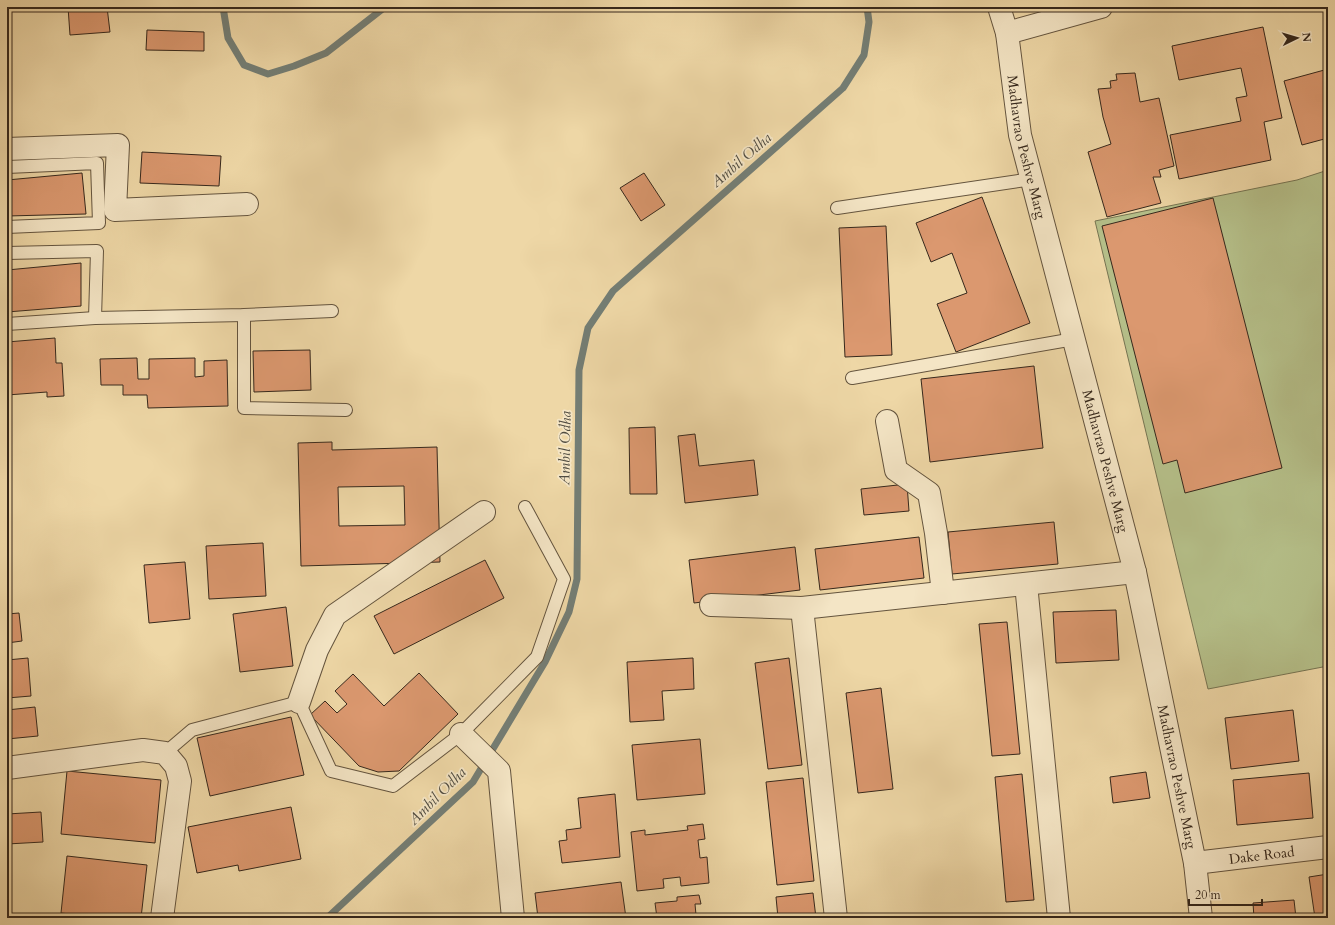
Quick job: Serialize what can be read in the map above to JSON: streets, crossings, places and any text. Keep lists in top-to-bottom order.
{
  "streets": {
    "street": ["Madhavrao Peshve Marg", "Dake Road"]
  },
  "crossings": [
    ["Madhavrao Peshve Marg", "Dake Road"]
  ],
  "water": ["Ambil Odha"],
  "scale_bar": "20 m",
  "north": "right"
}
